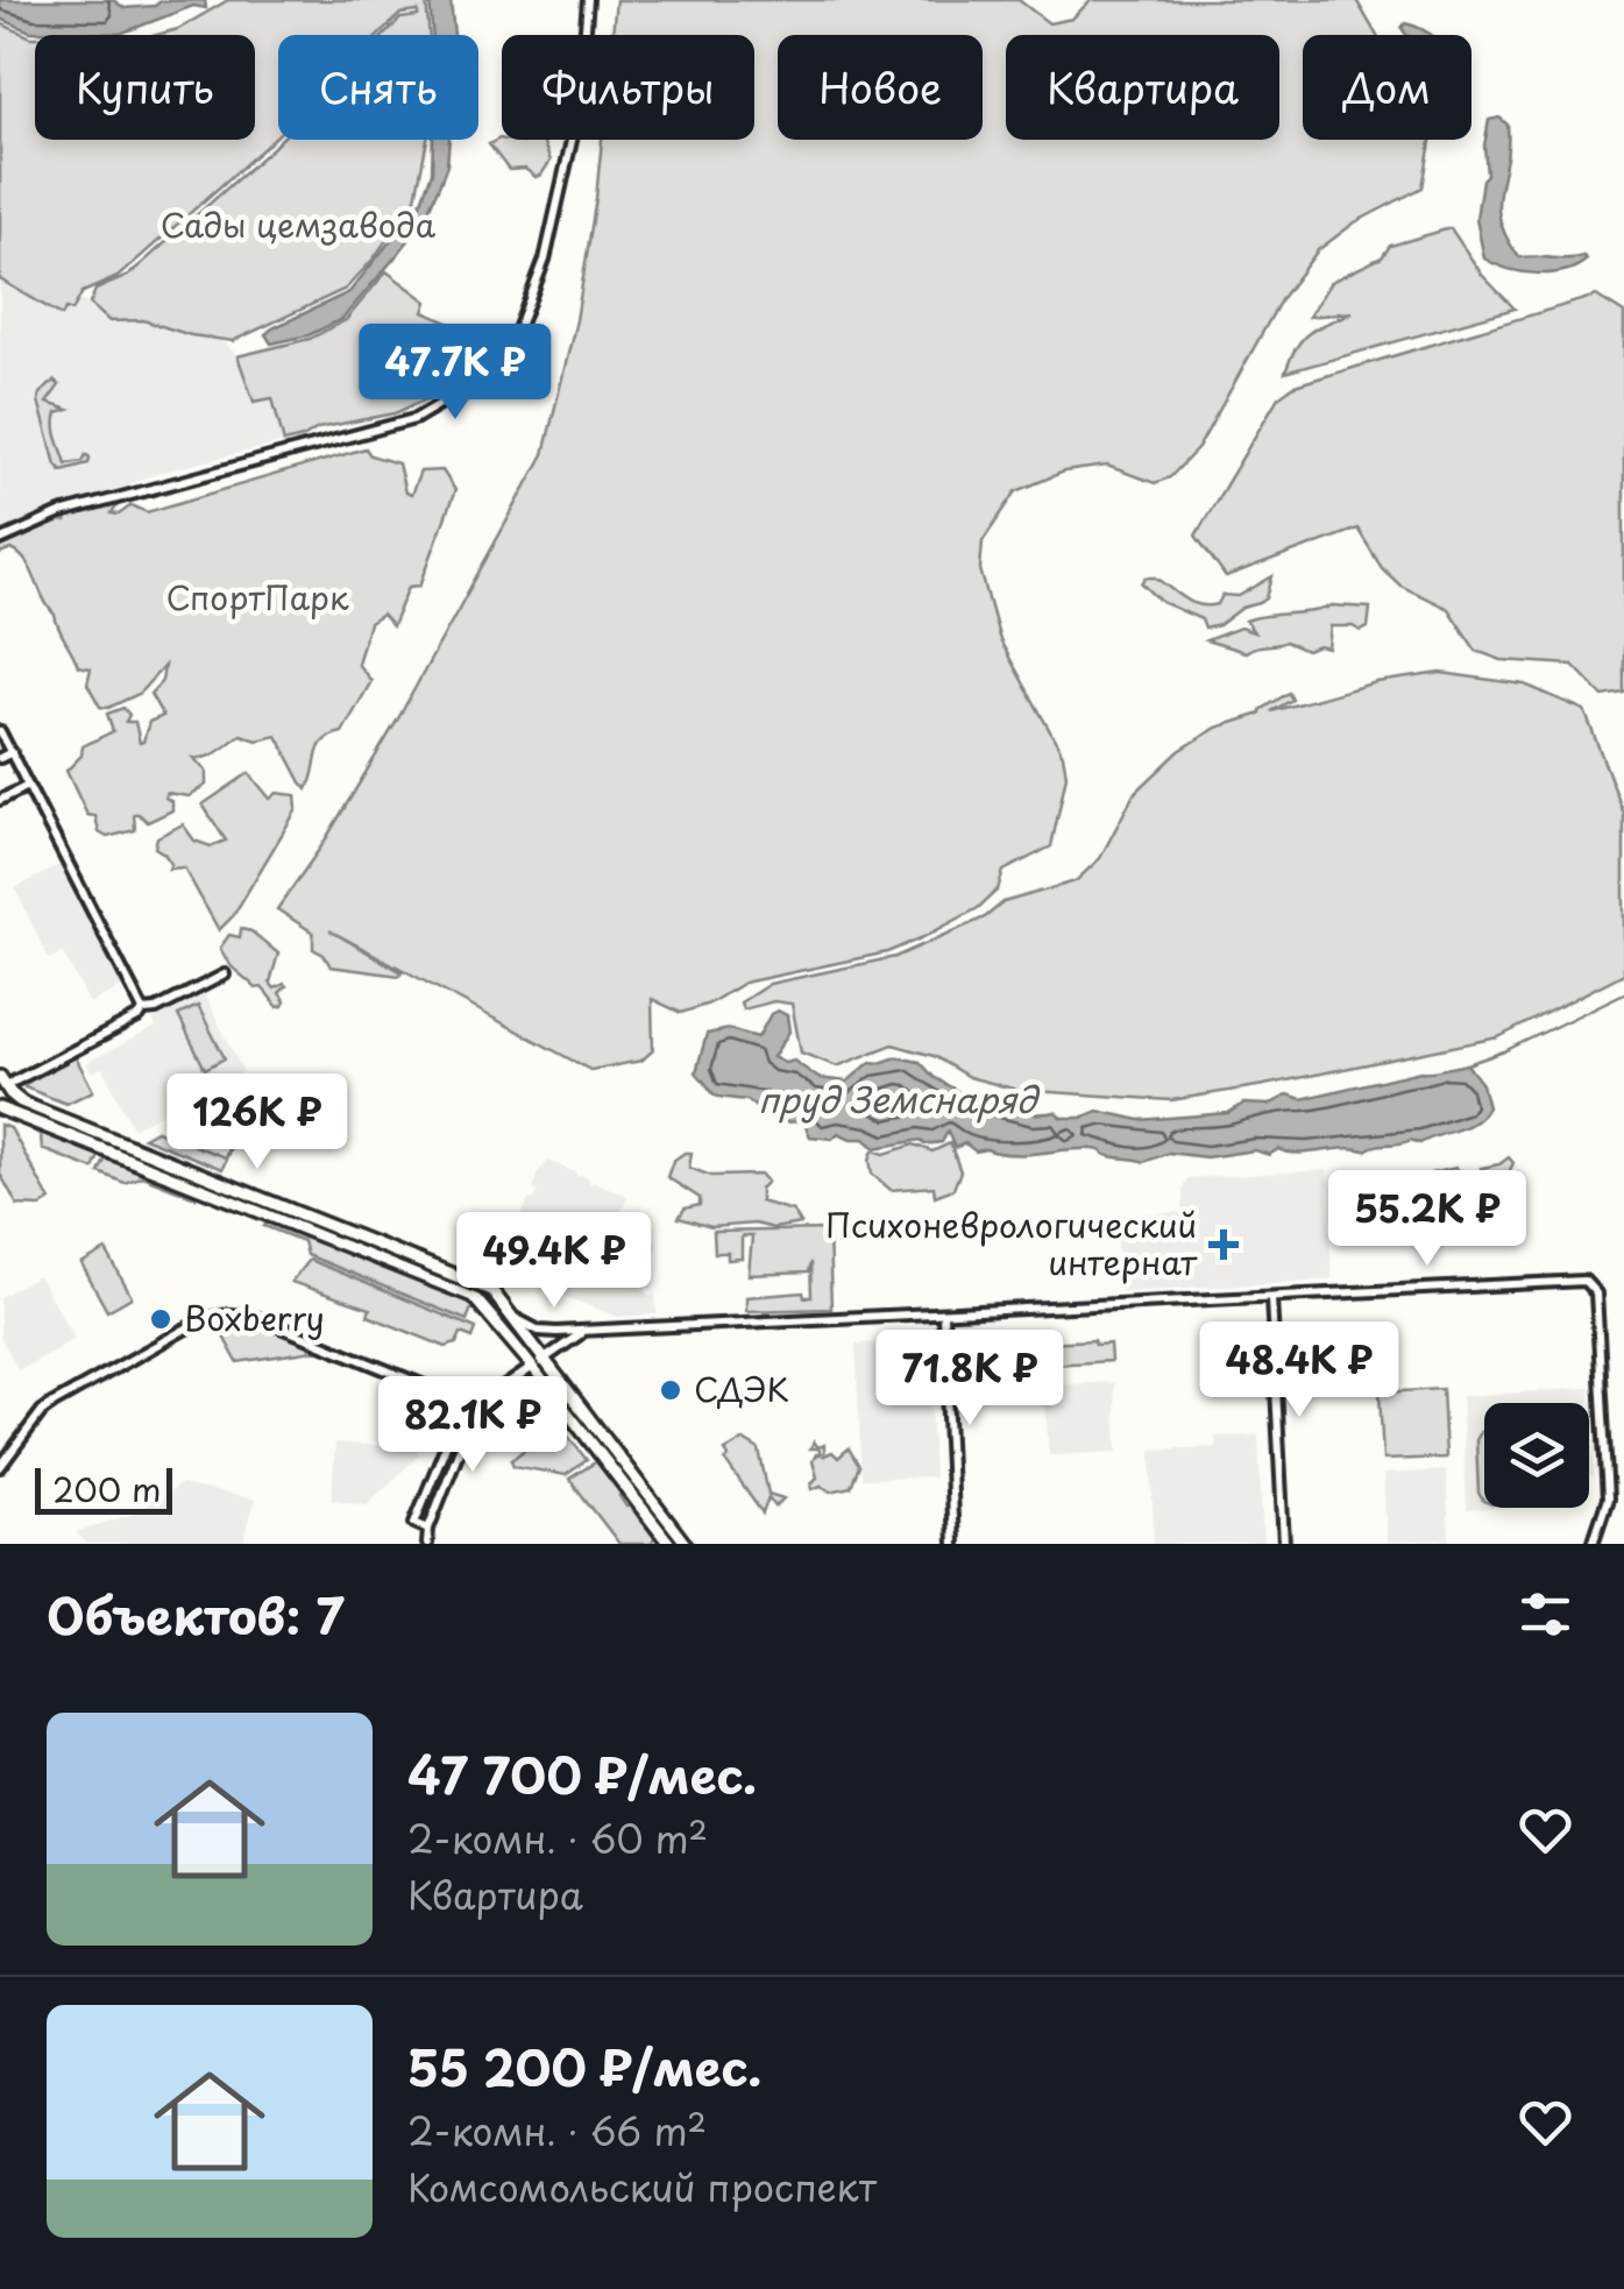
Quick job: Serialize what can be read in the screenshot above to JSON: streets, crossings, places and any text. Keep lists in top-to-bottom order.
{
  "water": ["пруд Земснаряд"],
  "parks": ["Сады цемзавода", "СпортПарк"],
  "places": {
    "health": ["Психоневрологический интернат"],
    "other": ["Boxberry", "СДЭК"]
  },
  "scale_bar": "200 m",
  "page": {
    "chip": [
      "Купить",
      "Снять",
      "Фильтры",
      "Новое",
      "Квартира",
      "Дом"
    ],
    "price": [
      "47.7K ₽",
      "126K ₽",
      "55.2K ₽",
      "49.4K ₽",
      "48.4K ₽",
      "71.8K ₽",
      "82.1K ₽"
    ],
    "scale": "200 m",
    "heading": "Объектов: 7",
    "list": [
      {
        "name": "47 700 ₽/мес.",
        "note": "2-комн. · 60 m² · Квартира"
      },
      {
        "name": "55 200 ₽/мес.",
        "note": "2-комн. · 66 m² · Комсомольский проспект"
      }
    ]
  }
}
